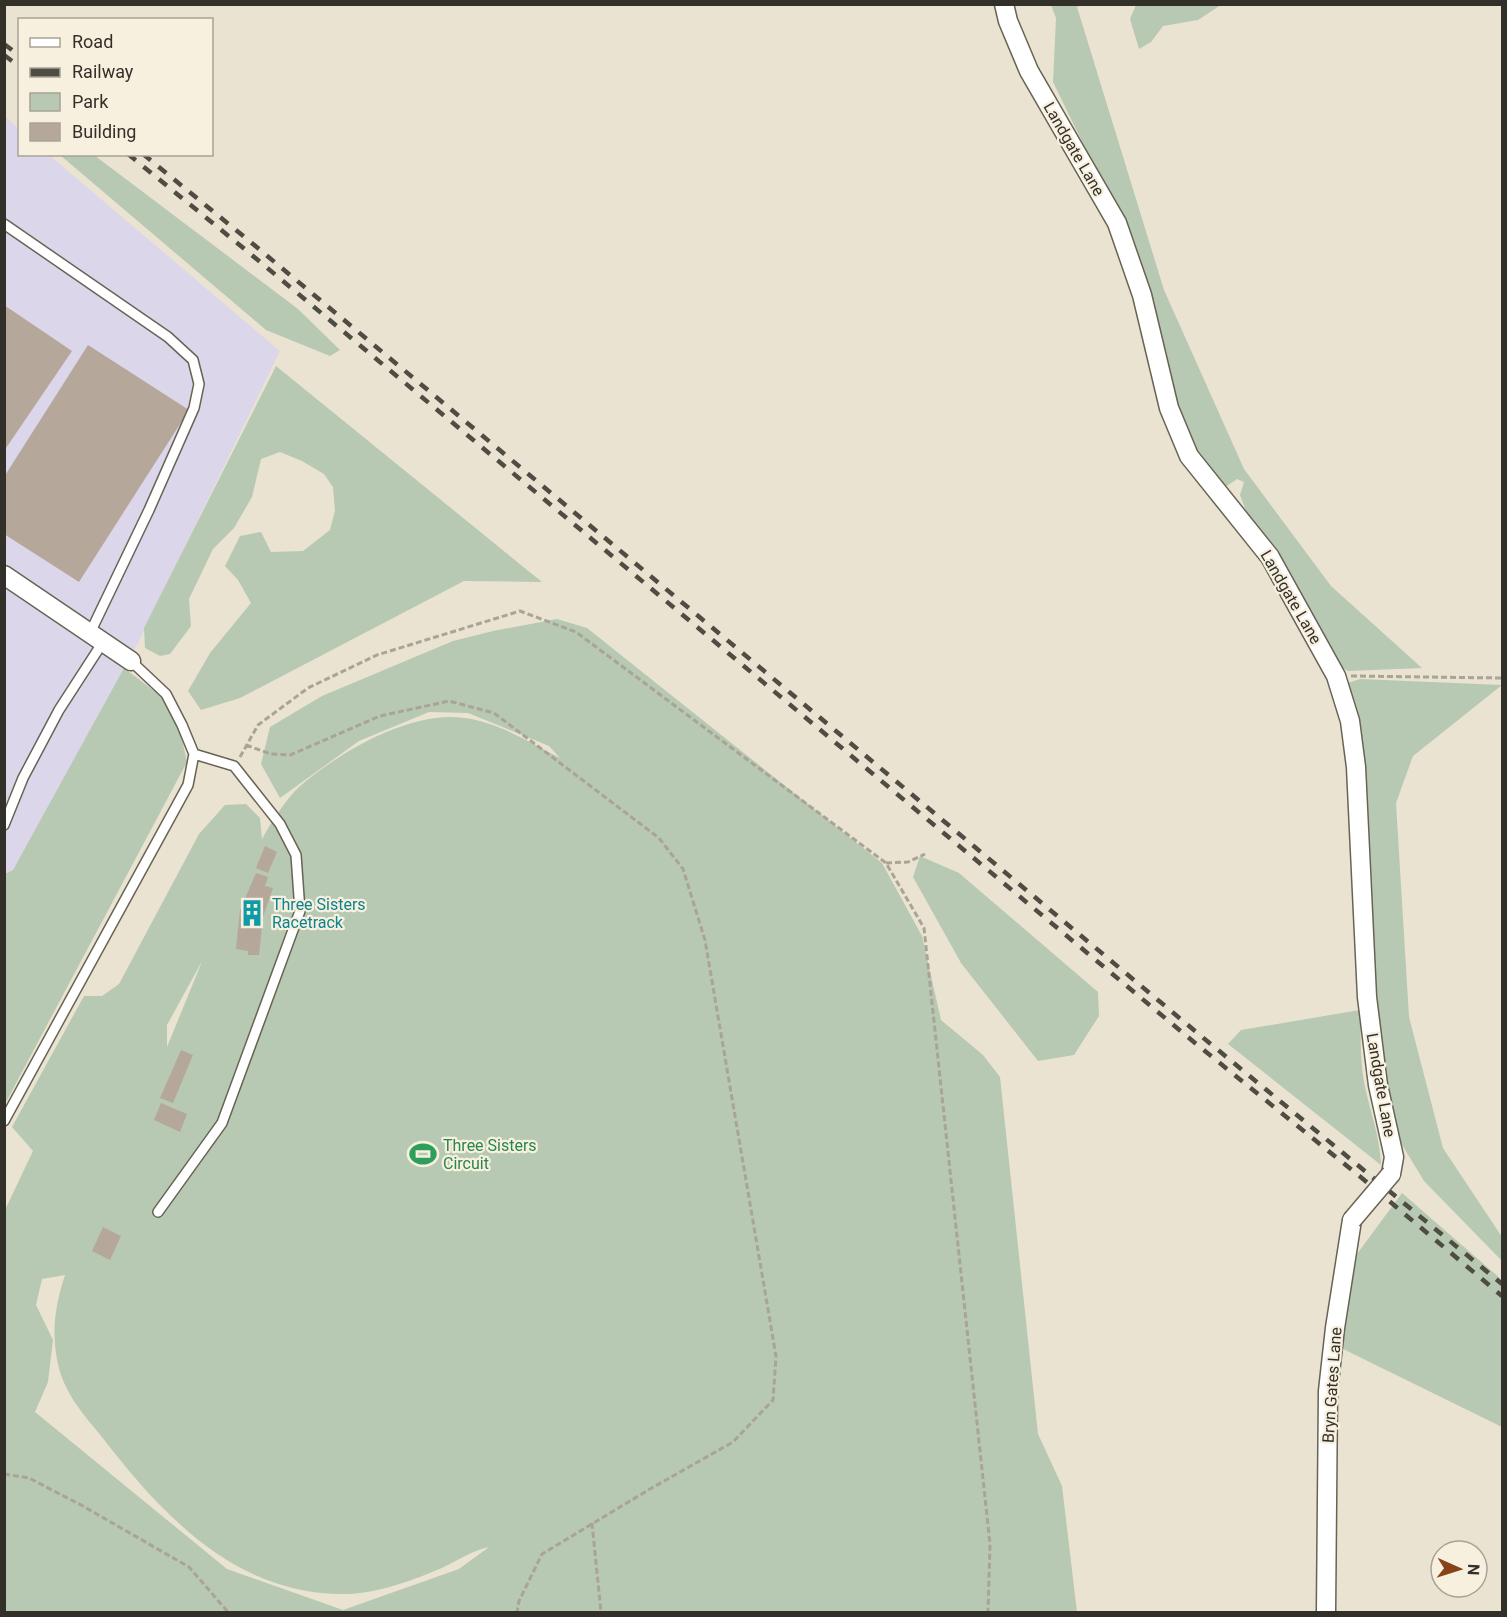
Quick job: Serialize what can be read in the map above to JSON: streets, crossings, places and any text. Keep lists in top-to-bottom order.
{
  "streets": {
    "street": ["Landgate Lane", "Bryn Gates Lane"]
  },
  "crossings": [
    ["Landgate Lane", "Bryn Gates Lane"]
  ],
  "places": {
    "building": ["Three Sisters Racetrack"],
    "sports": ["Three Sisters Circuit"]
  },
  "legend": [
    "Road",
    "Railway",
    "Park",
    "Building"
  ],
  "north": "right"
}
